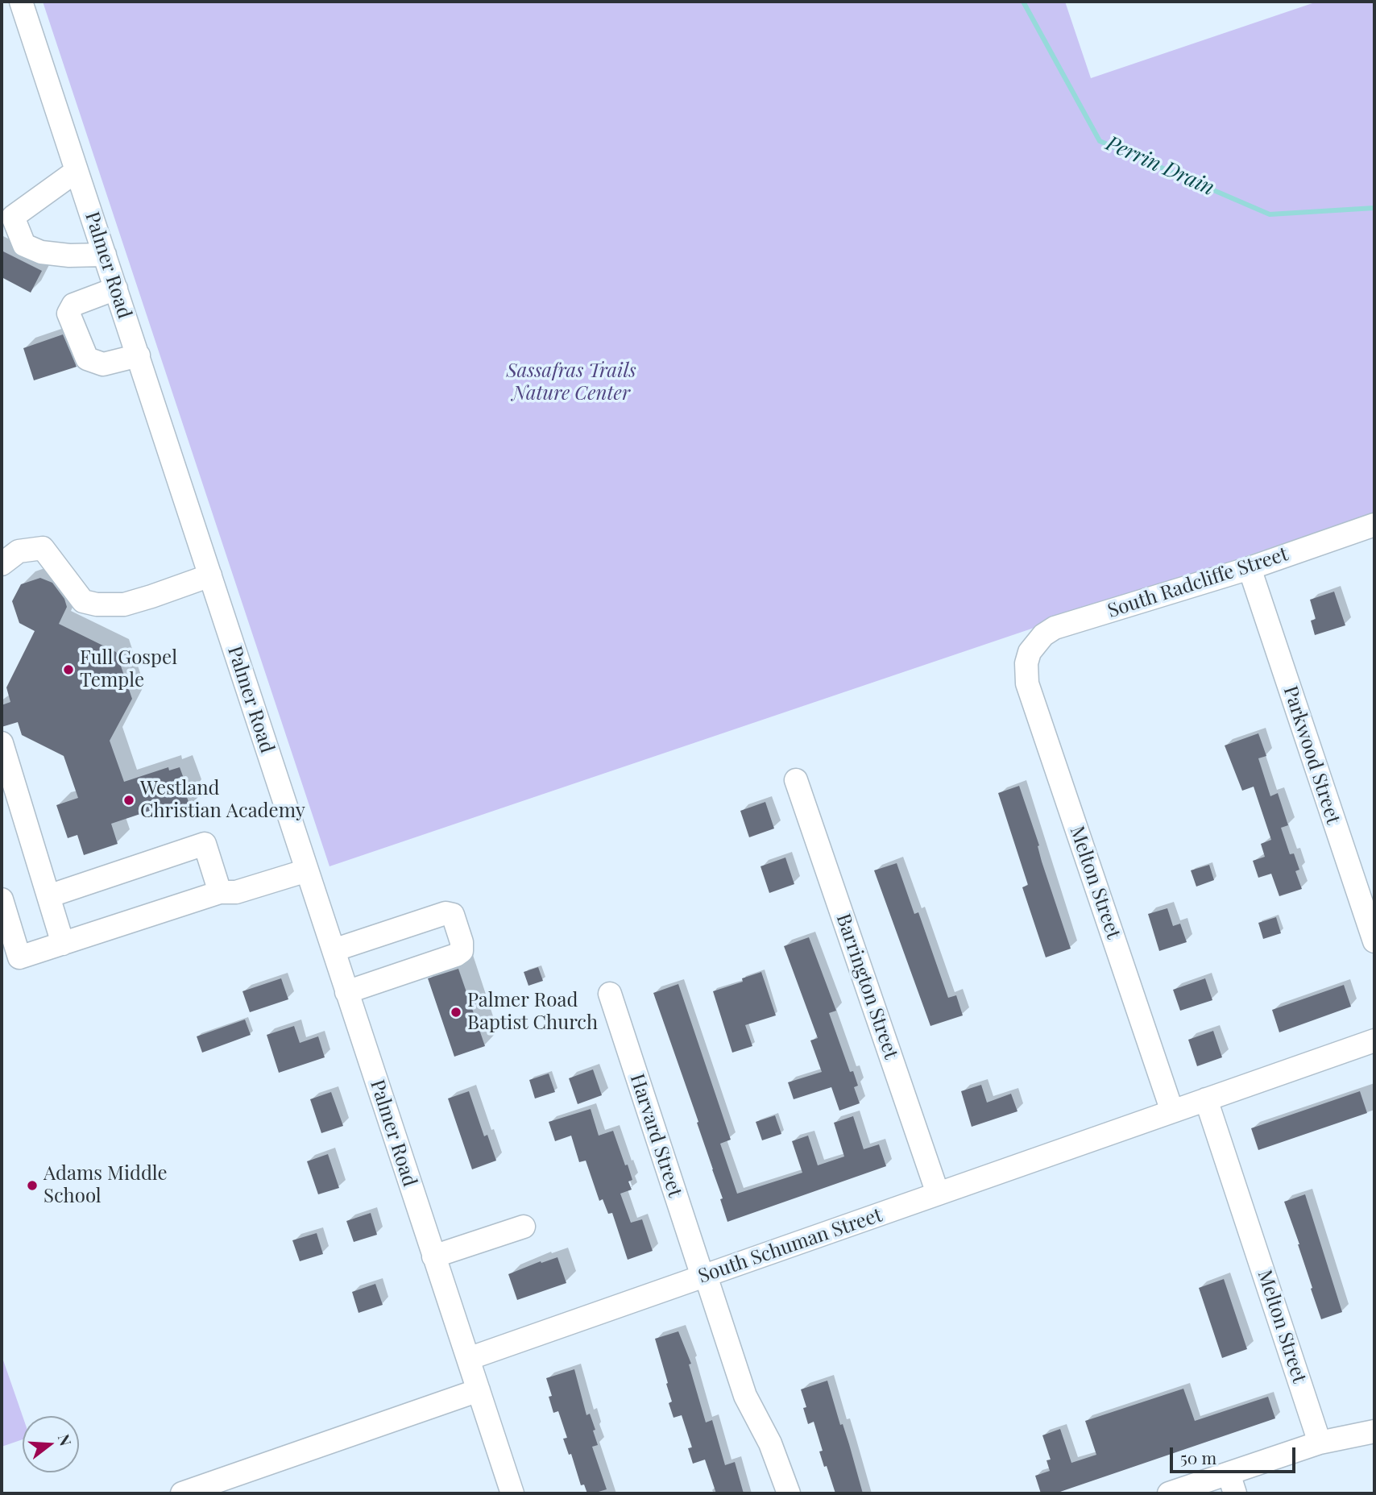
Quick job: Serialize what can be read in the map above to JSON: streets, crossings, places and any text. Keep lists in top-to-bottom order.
{
  "streets": {
    "street": [
      "Palmer Road",
      "South Radcliffe Street",
      "Parkwood Street",
      "Melton Street",
      "Barrington Street",
      "Harvard Street",
      "South Schuman Street"
    ]
  },
  "crossings": [
    ["Palmer Road", "South Schuman Street"],
    ["South Radcliffe Street", "Parkwood Street"],
    ["South Radcliffe Street", "Melton Street"],
    ["Melton Street", "South Schuman Street"],
    ["Barrington Street", "South Schuman Street"],
    ["Harvard Street", "South Schuman Street"]
  ],
  "water": ["Perrin Drain"],
  "parks": ["Sassafras Trails Nature Center"],
  "places": [
    "Full Gospel Temple",
    "Westland Christian Academy",
    "Palmer Road Baptist Church",
    "Adams Middle School"
  ],
  "scale_bar": "50 m",
  "north": "right"
}
